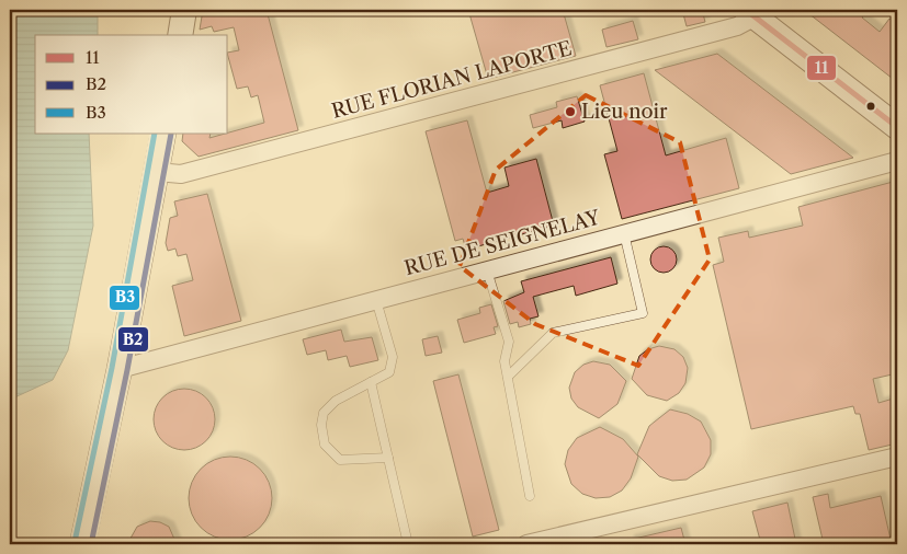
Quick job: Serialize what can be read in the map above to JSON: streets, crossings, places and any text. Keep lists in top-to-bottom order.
{
  "streets": {
    "street": ["RUE FLORIAN LAPORTE", "RUE DE SEIGNELAY"]
  },
  "places": ["Lieu noir"],
  "lines": ["transit line 11", "transit line B2", "transit line B3"],
  "legend": ["11", "B2", "B3"]
}
